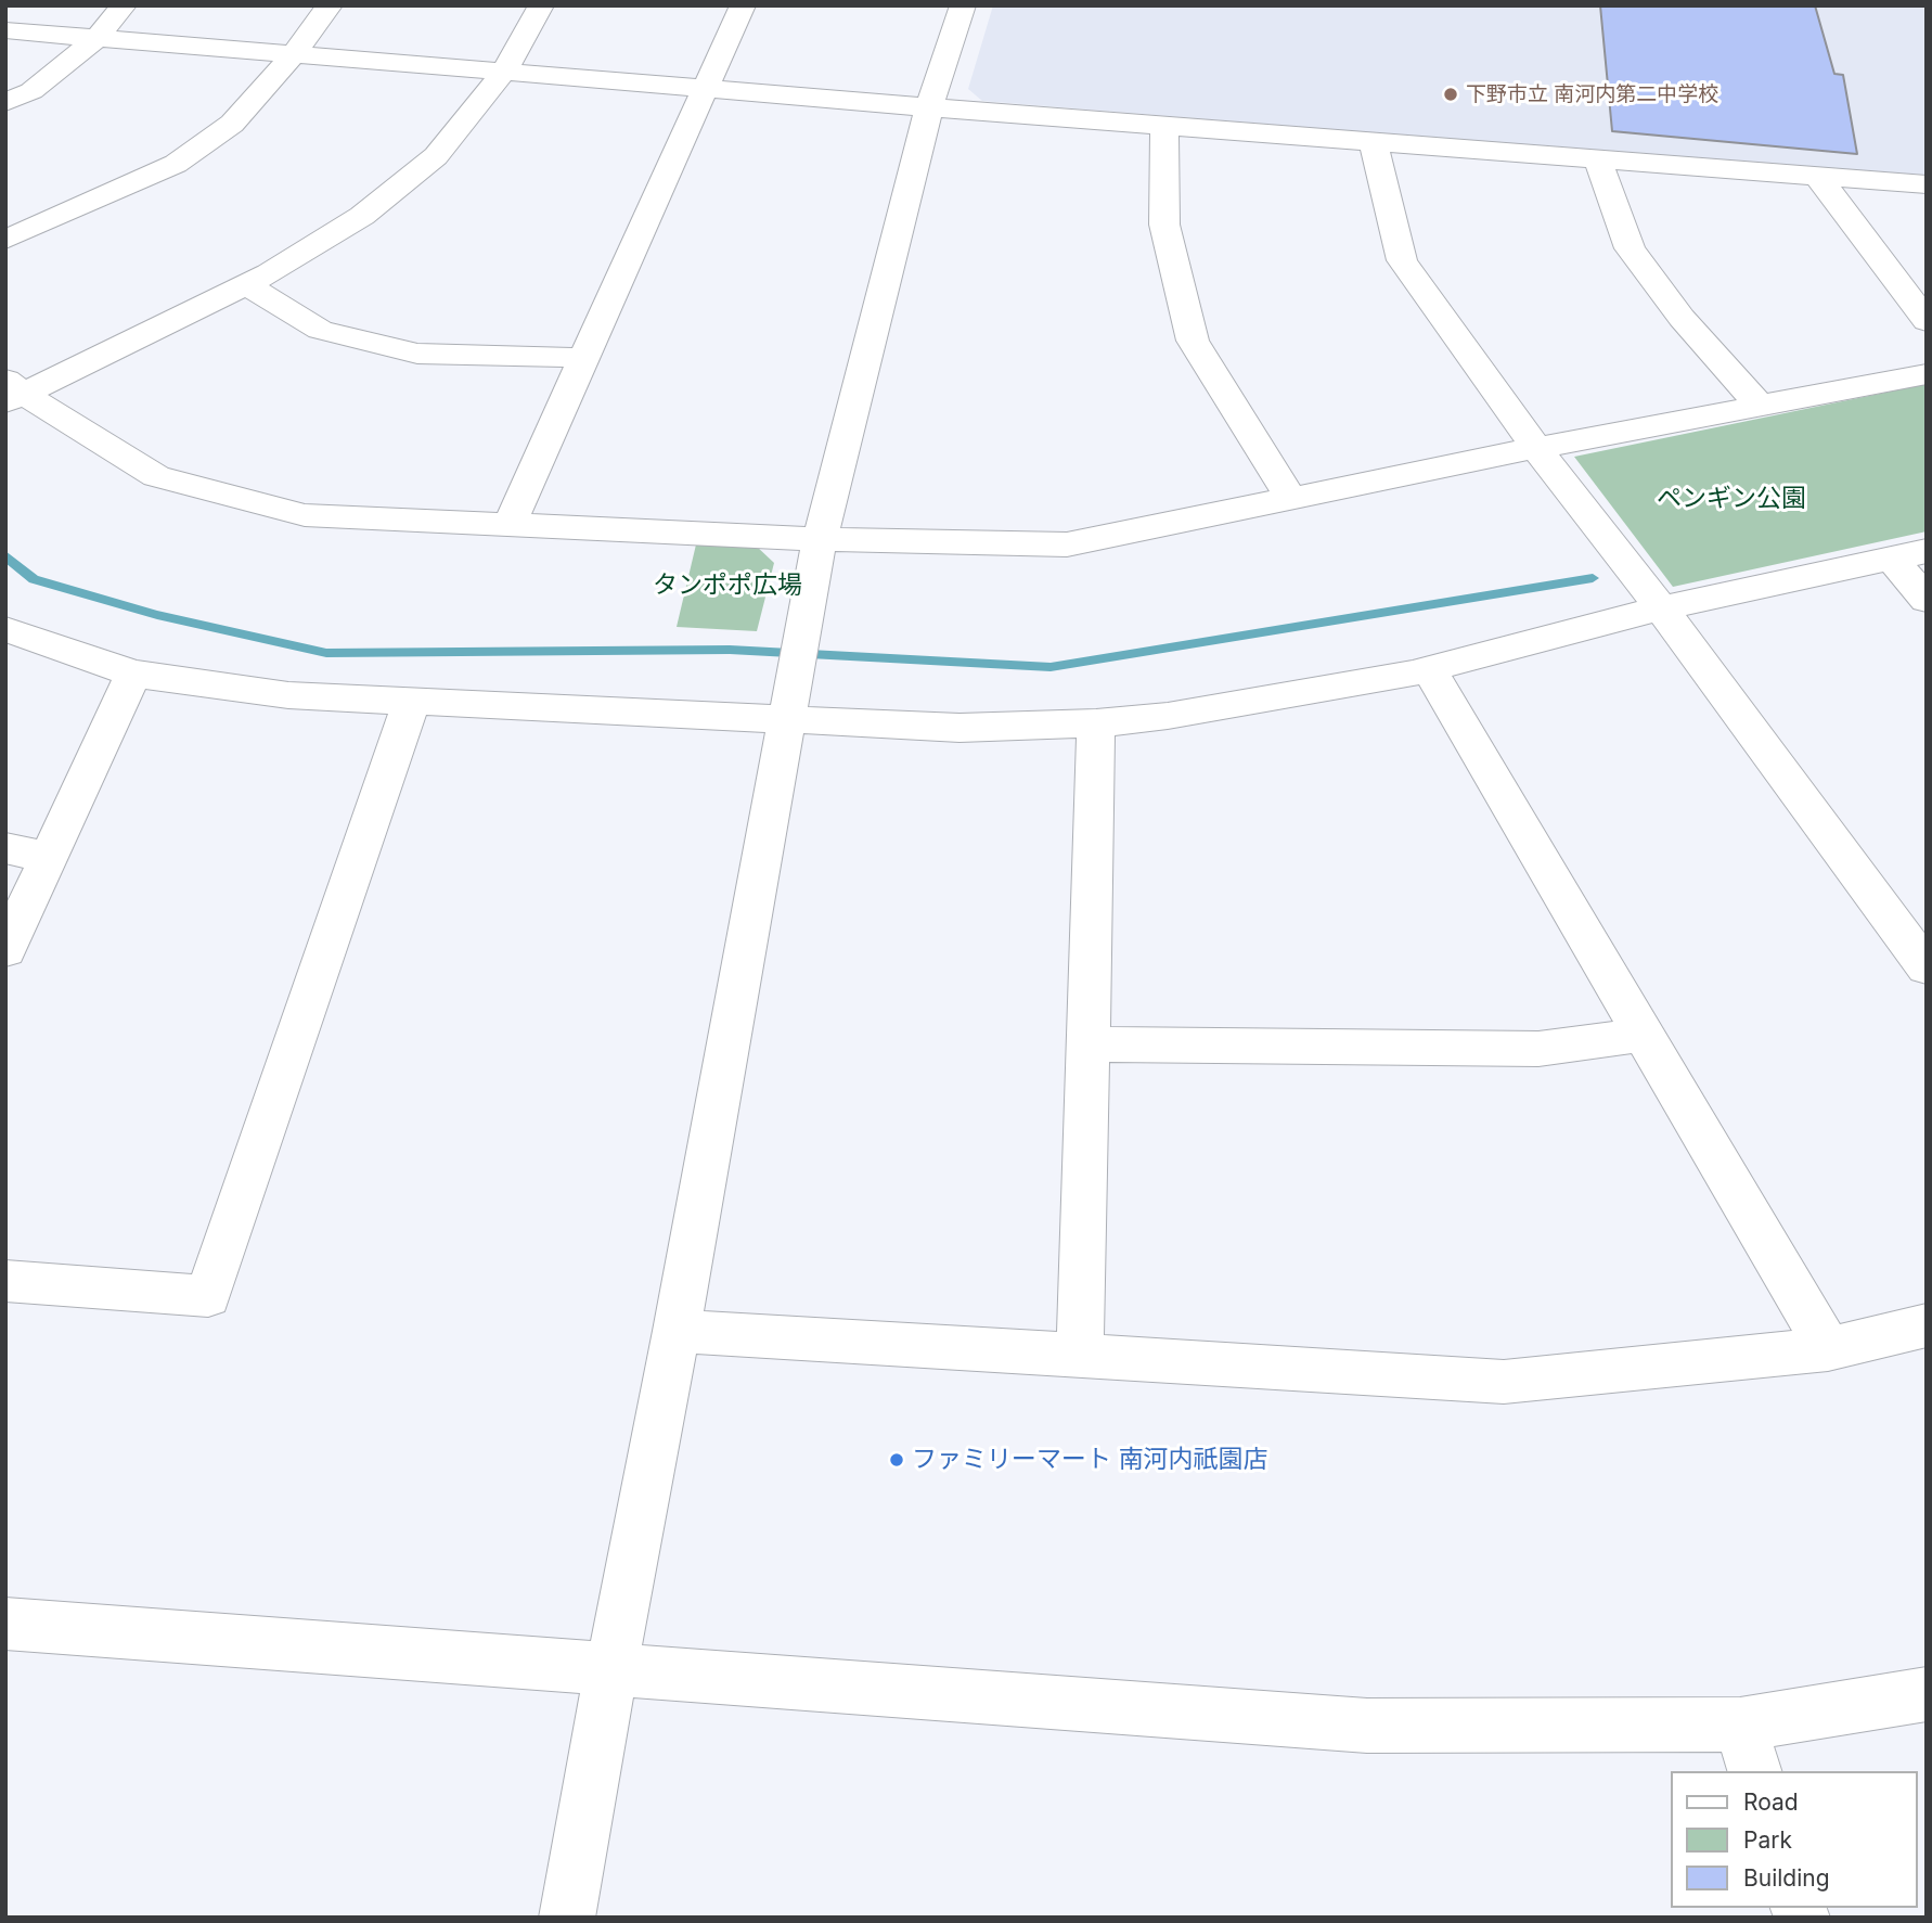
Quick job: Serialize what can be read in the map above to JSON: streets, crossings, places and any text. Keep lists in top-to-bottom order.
{
  "parks": ["ペンギン公園", "タンポポ広場"],
  "places": ["下野市立 南河内第二中学校", "ファミリーマート 南河内祇園店"],
  "legend": ["Road", "Park", "Building"]
}
